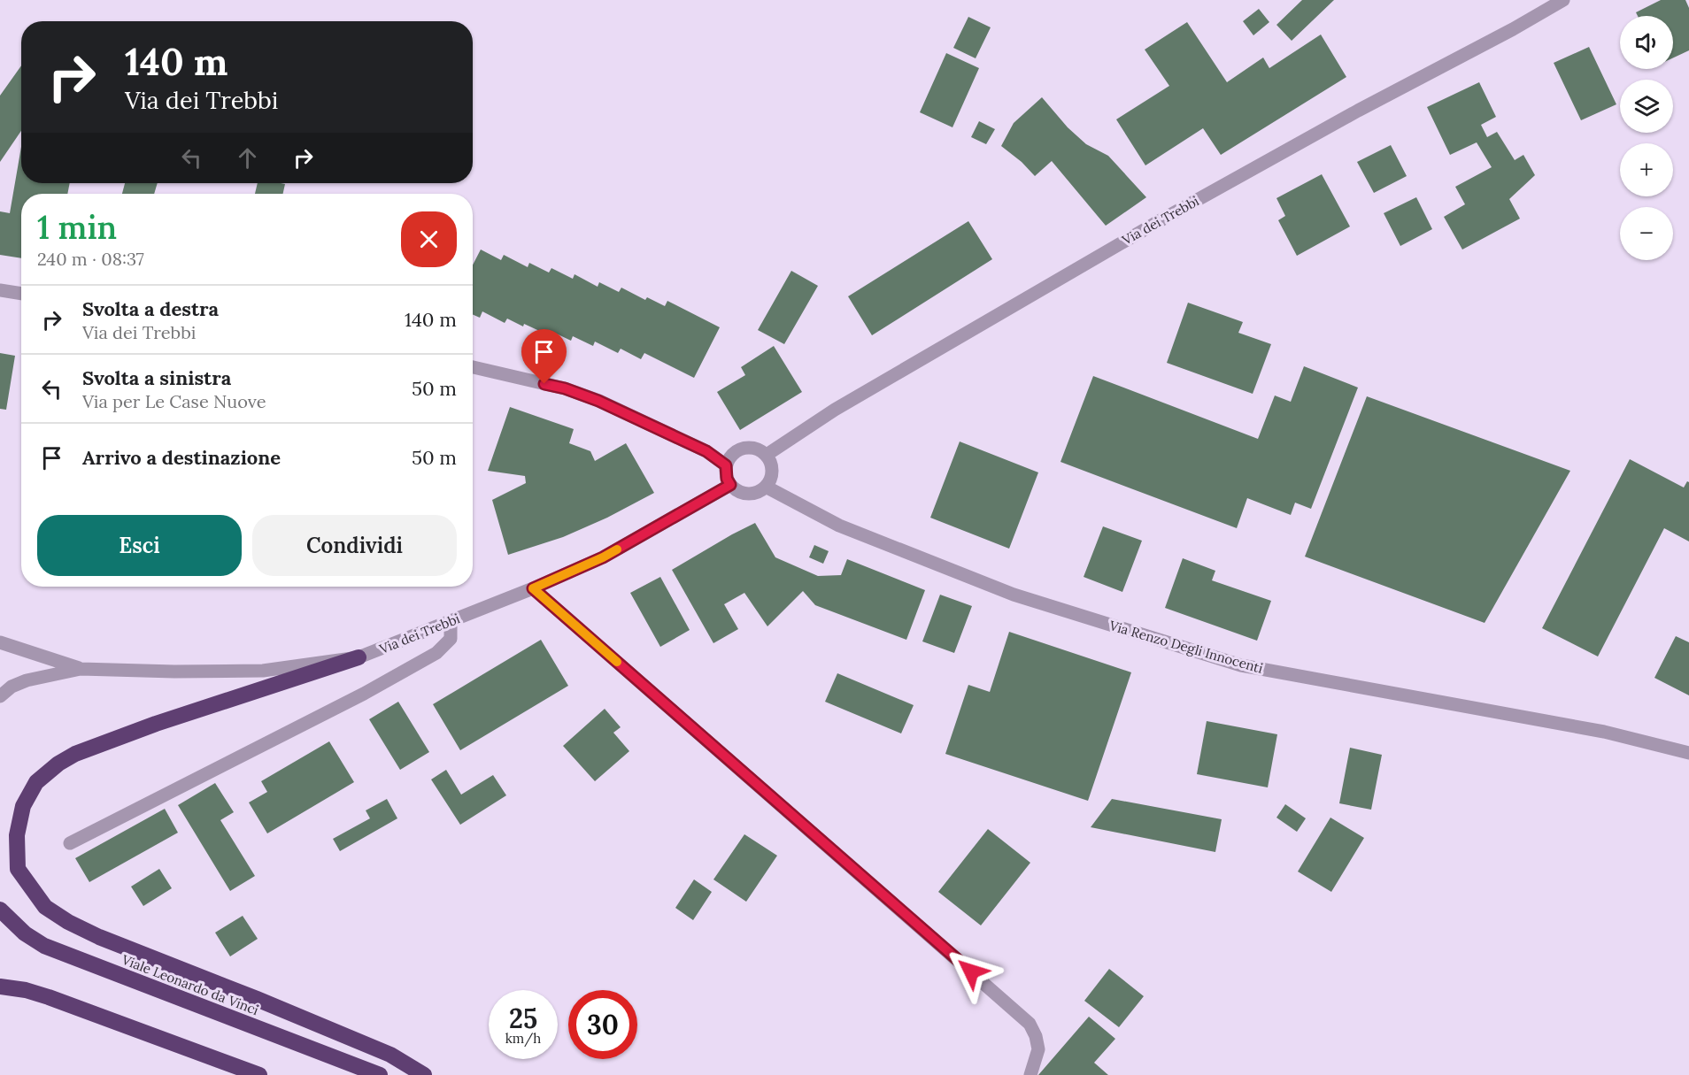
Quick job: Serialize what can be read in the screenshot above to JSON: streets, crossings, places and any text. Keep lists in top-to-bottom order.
{
  "streets": {
    "highway": ["Viale Leonardo da Vinci"],
    "street": ["Via dei Trebbi", "Via Renzo Degli Innocenti"]
  },
  "crossings": [
    ["Via dei Trebbi", "Via Renzo Degli Innocenti"]
  ],
  "page": {
    "map_buttons": ["+", "−"],
    "turn": ["140 m", "Via dei Trebbi"],
    "heading": ["1 min", "240 m · 08:37"],
    "list": [
      {
        "name": "Svolta a destra",
        "note": "Via dei Trebbi",
        "value": "140 m"
      },
      {
        "name": "Svolta a sinistra",
        "note": "Via per Le Case Nuove",
        "value": "50 m"
      },
      {
        "name": "Arrivo a destinazione",
        "value": "50 m"
      }
    ],
    "buttons": ["Esci", "Condividi"],
    "speed": "25 km/h",
    "limit": "30"
  }
}
